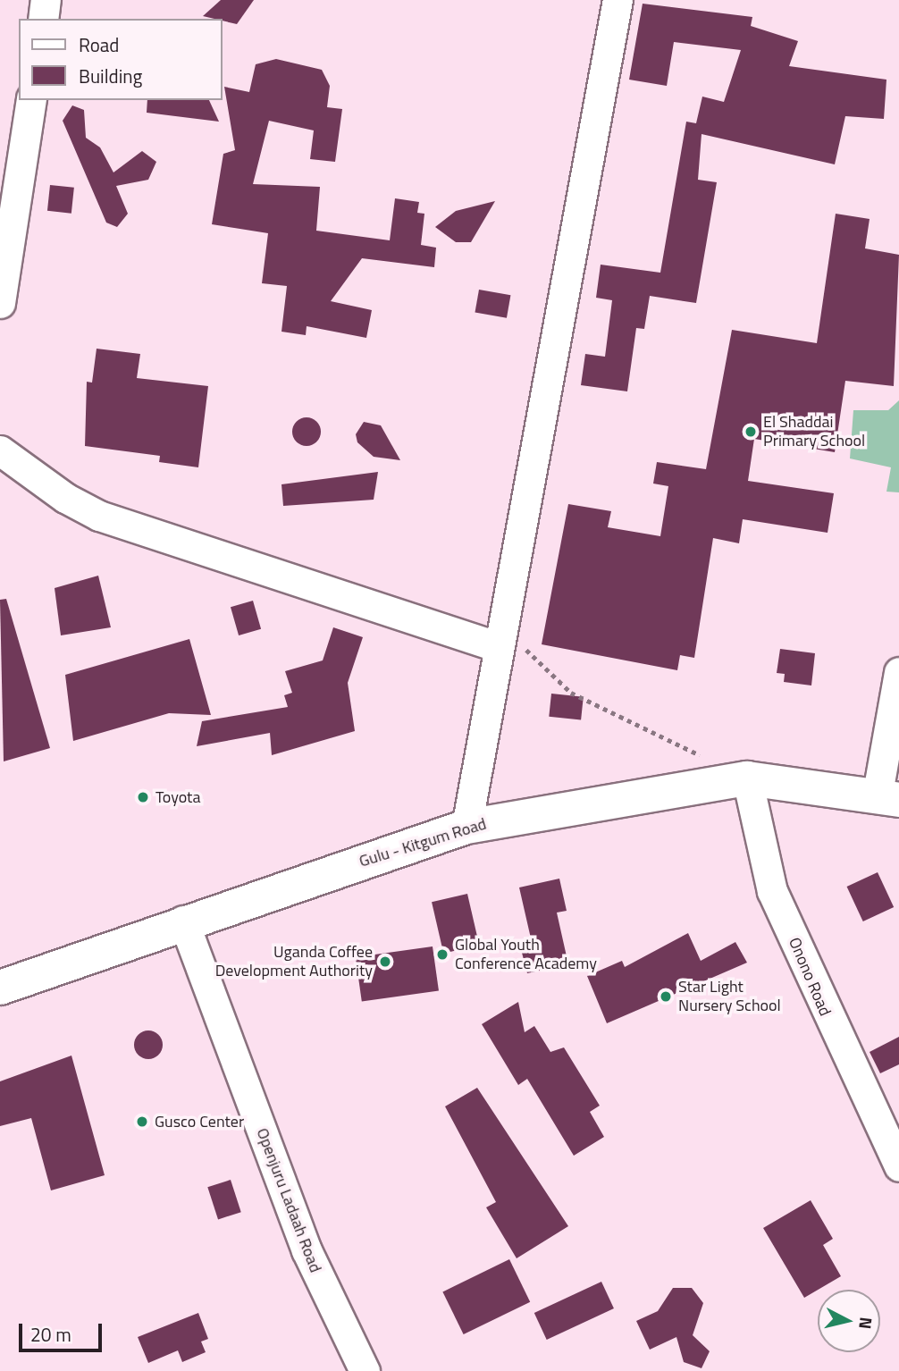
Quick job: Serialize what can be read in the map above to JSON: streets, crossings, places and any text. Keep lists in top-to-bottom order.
{
  "streets": {
    "main road": ["Gulu - Kitgum Road"],
    "street": ["Onono Road", "Openjuru Ladaah Road"]
  },
  "crossings": [
    ["Gulu - Kitgum Road", "Onono Road"],
    ["Gulu - Kitgum Road", "Openjuru Ladaah Road"]
  ],
  "places": [
    "El Shaddai Primary School",
    "Toyota",
    "Global Youth Conference Academy",
    "Uganda Coffee Development Authority",
    "Star Light Nursery School",
    "Gusco Center"
  ],
  "legend": ["Road", "Building"],
  "scale_bar": "20 m",
  "north": "right"
}
